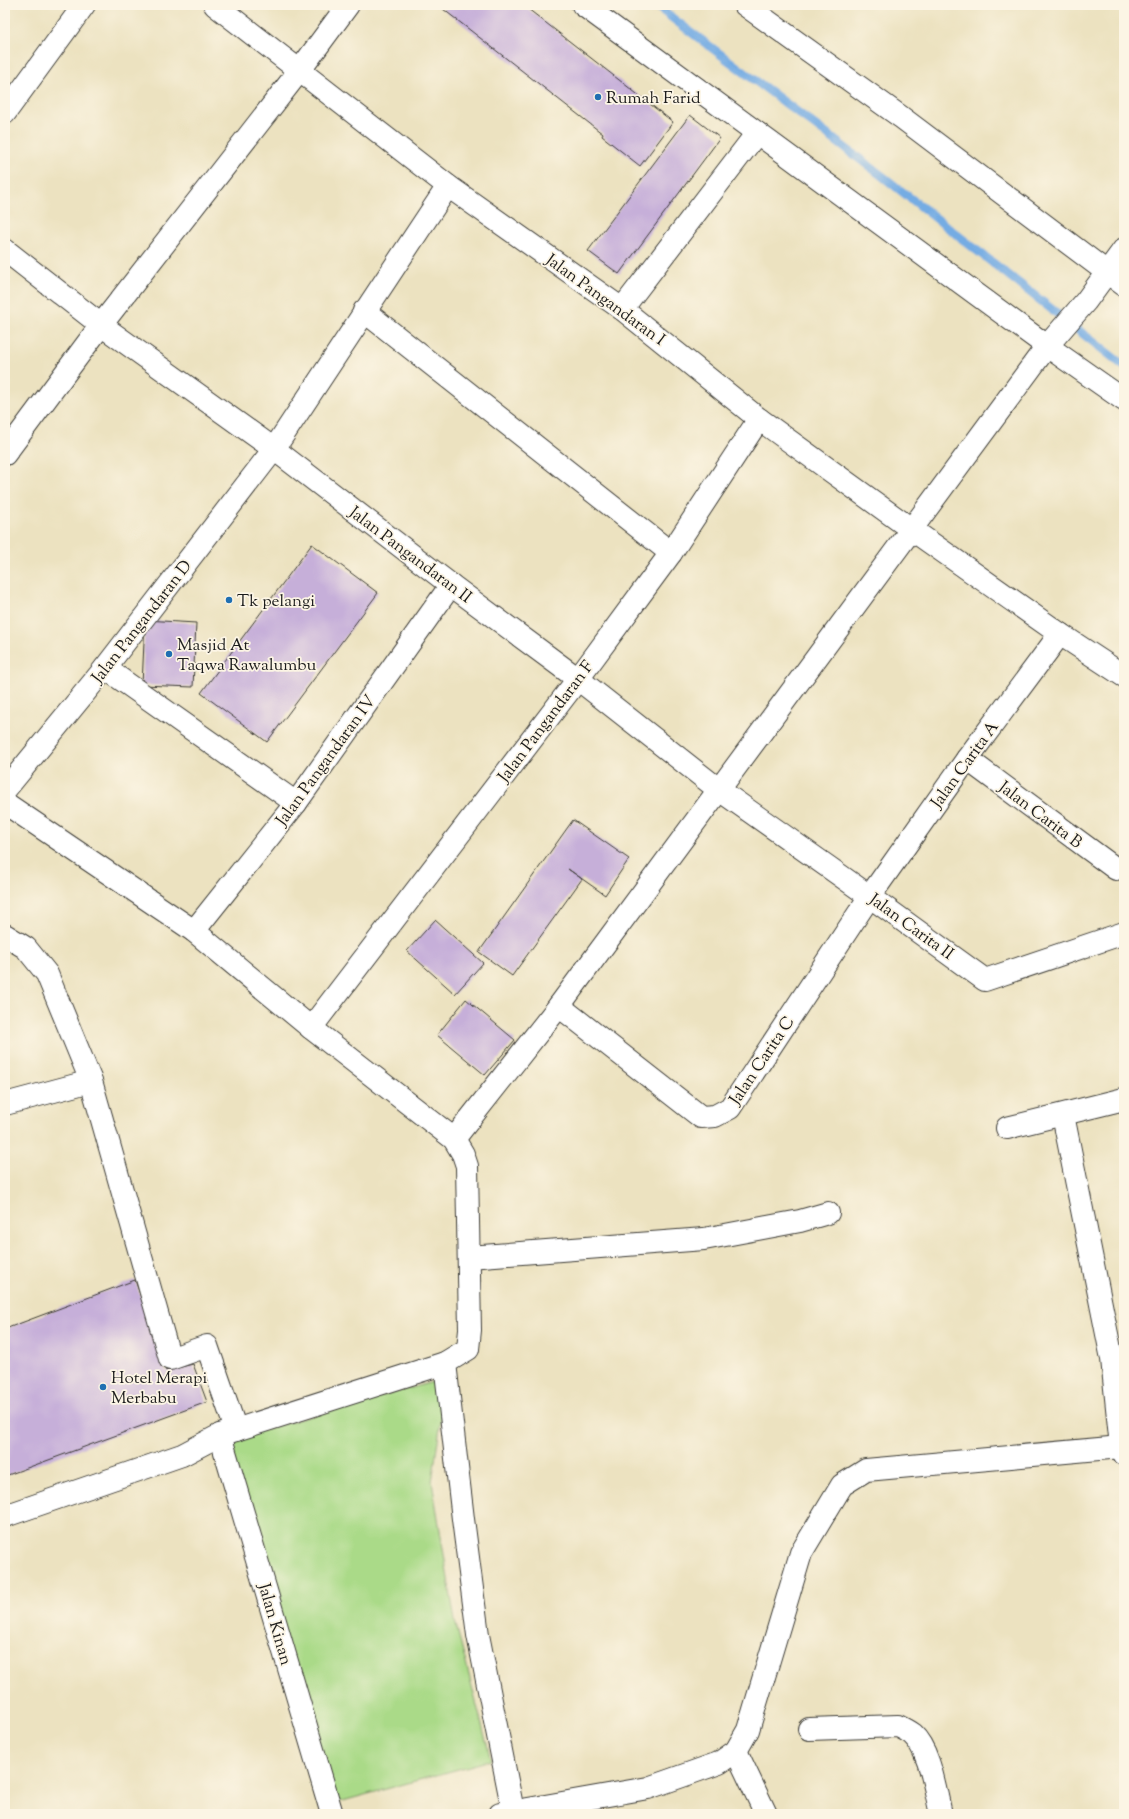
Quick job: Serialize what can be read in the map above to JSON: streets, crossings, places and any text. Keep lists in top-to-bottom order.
{
  "streets": {
    "street": [
      "Jalan Pangandaran I",
      "Jalan Pangandaran II",
      "Jalan Pangandaran D",
      "Jalan Pangandaran F",
      "Jalan Pangandaran IV",
      "Jalan Carita A",
      "Jalan Carita B",
      "Jalan Carita II",
      "Jalan Carita C",
      "Jalan Kinan"
    ]
  },
  "crossings": [
    ["Jalan Pangandaran I", "Jalan Pangandaran D"],
    ["Jalan Pangandaran I", "Jalan Pangandaran F"],
    ["Jalan Pangandaran I", "Jalan Carita A"],
    ["Jalan Pangandaran II", "Jalan Pangandaran D"],
    ["Jalan Pangandaran II", "Jalan Pangandaran F"],
    ["Jalan Pangandaran II", "Jalan Pangandaran IV"],
    ["Jalan Pangandaran II", "Jalan Carita II"],
    ["Jalan Carita A", "Jalan Carita B"],
    ["Jalan Carita A", "Jalan Carita II"],
    ["Jalan Carita A", "Jalan Carita C"],
    ["Jalan Carita II", "Jalan Carita C"]
  ],
  "places": [
    "Rumah Farid",
    "Tk pelangi",
    "Masjid At Taqwa Rawalumbu",
    "Hotel Merapi Merbabu"
  ]
}
